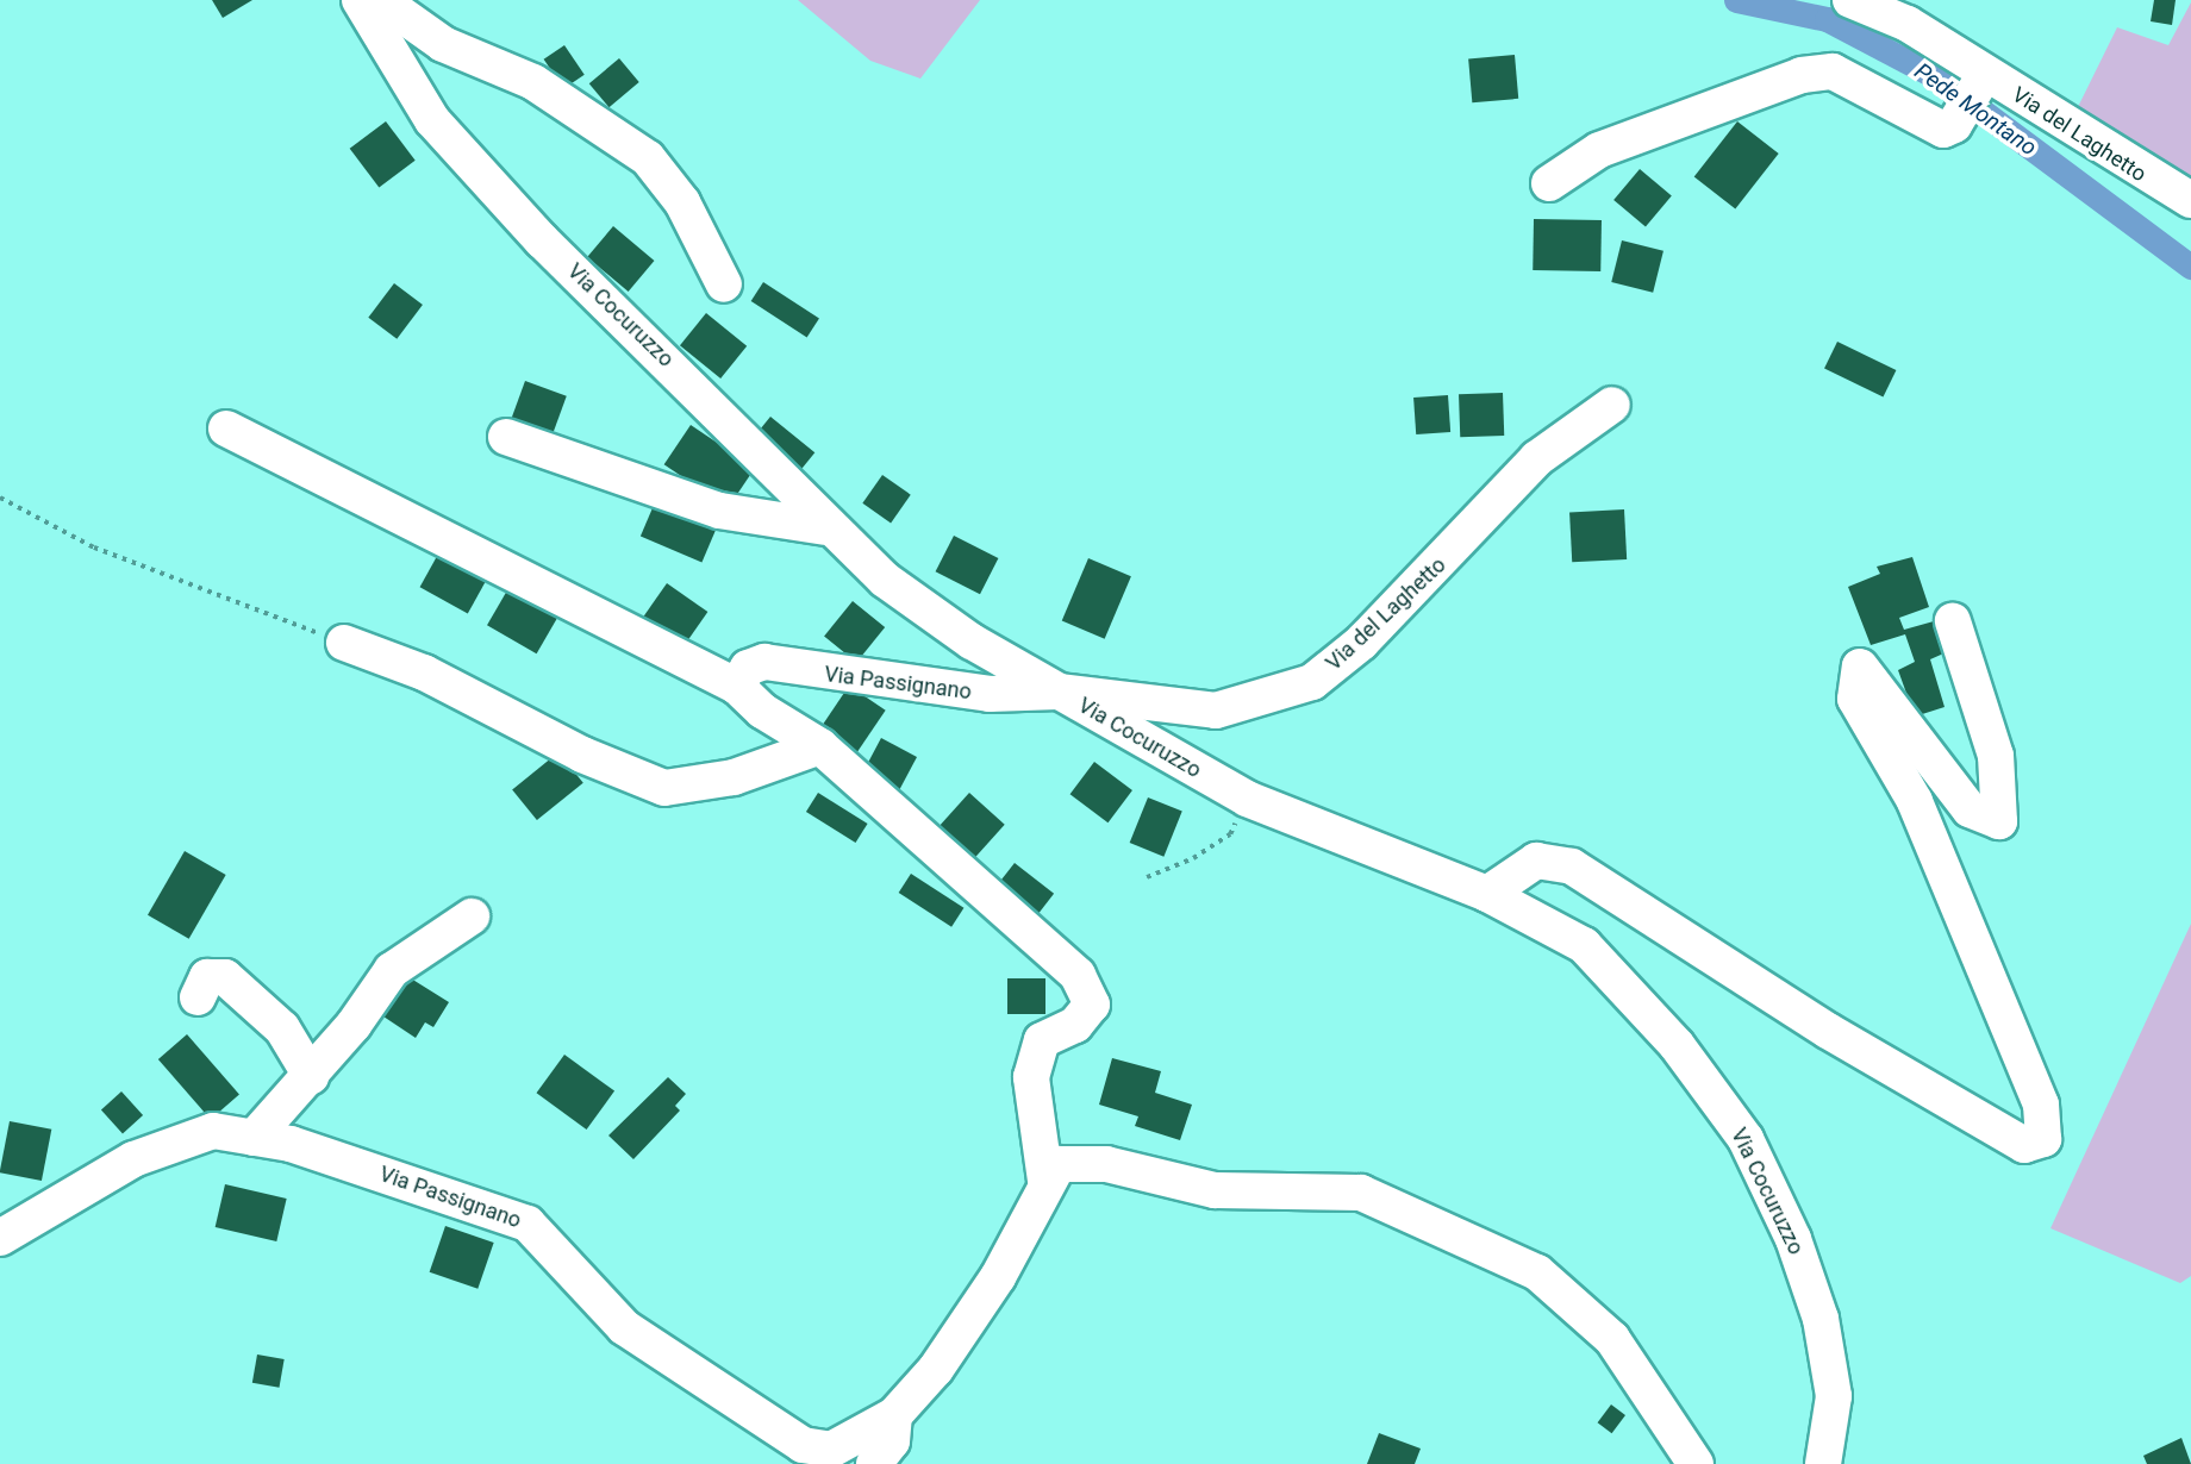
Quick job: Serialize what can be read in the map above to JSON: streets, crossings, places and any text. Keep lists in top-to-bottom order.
{
  "streets": {
    "street": ["Via del Laghetto", "Via Cocuruzzo", "Via Passignano"]
  },
  "crossings": [
    ["Via del Laghetto", "Via Cocuruzzo"],
    ["Via del Laghetto", "Via Passignano"],
    ["Via Cocuruzzo", "Via Passignano"]
  ],
  "water": ["Pede Montano"]
}
